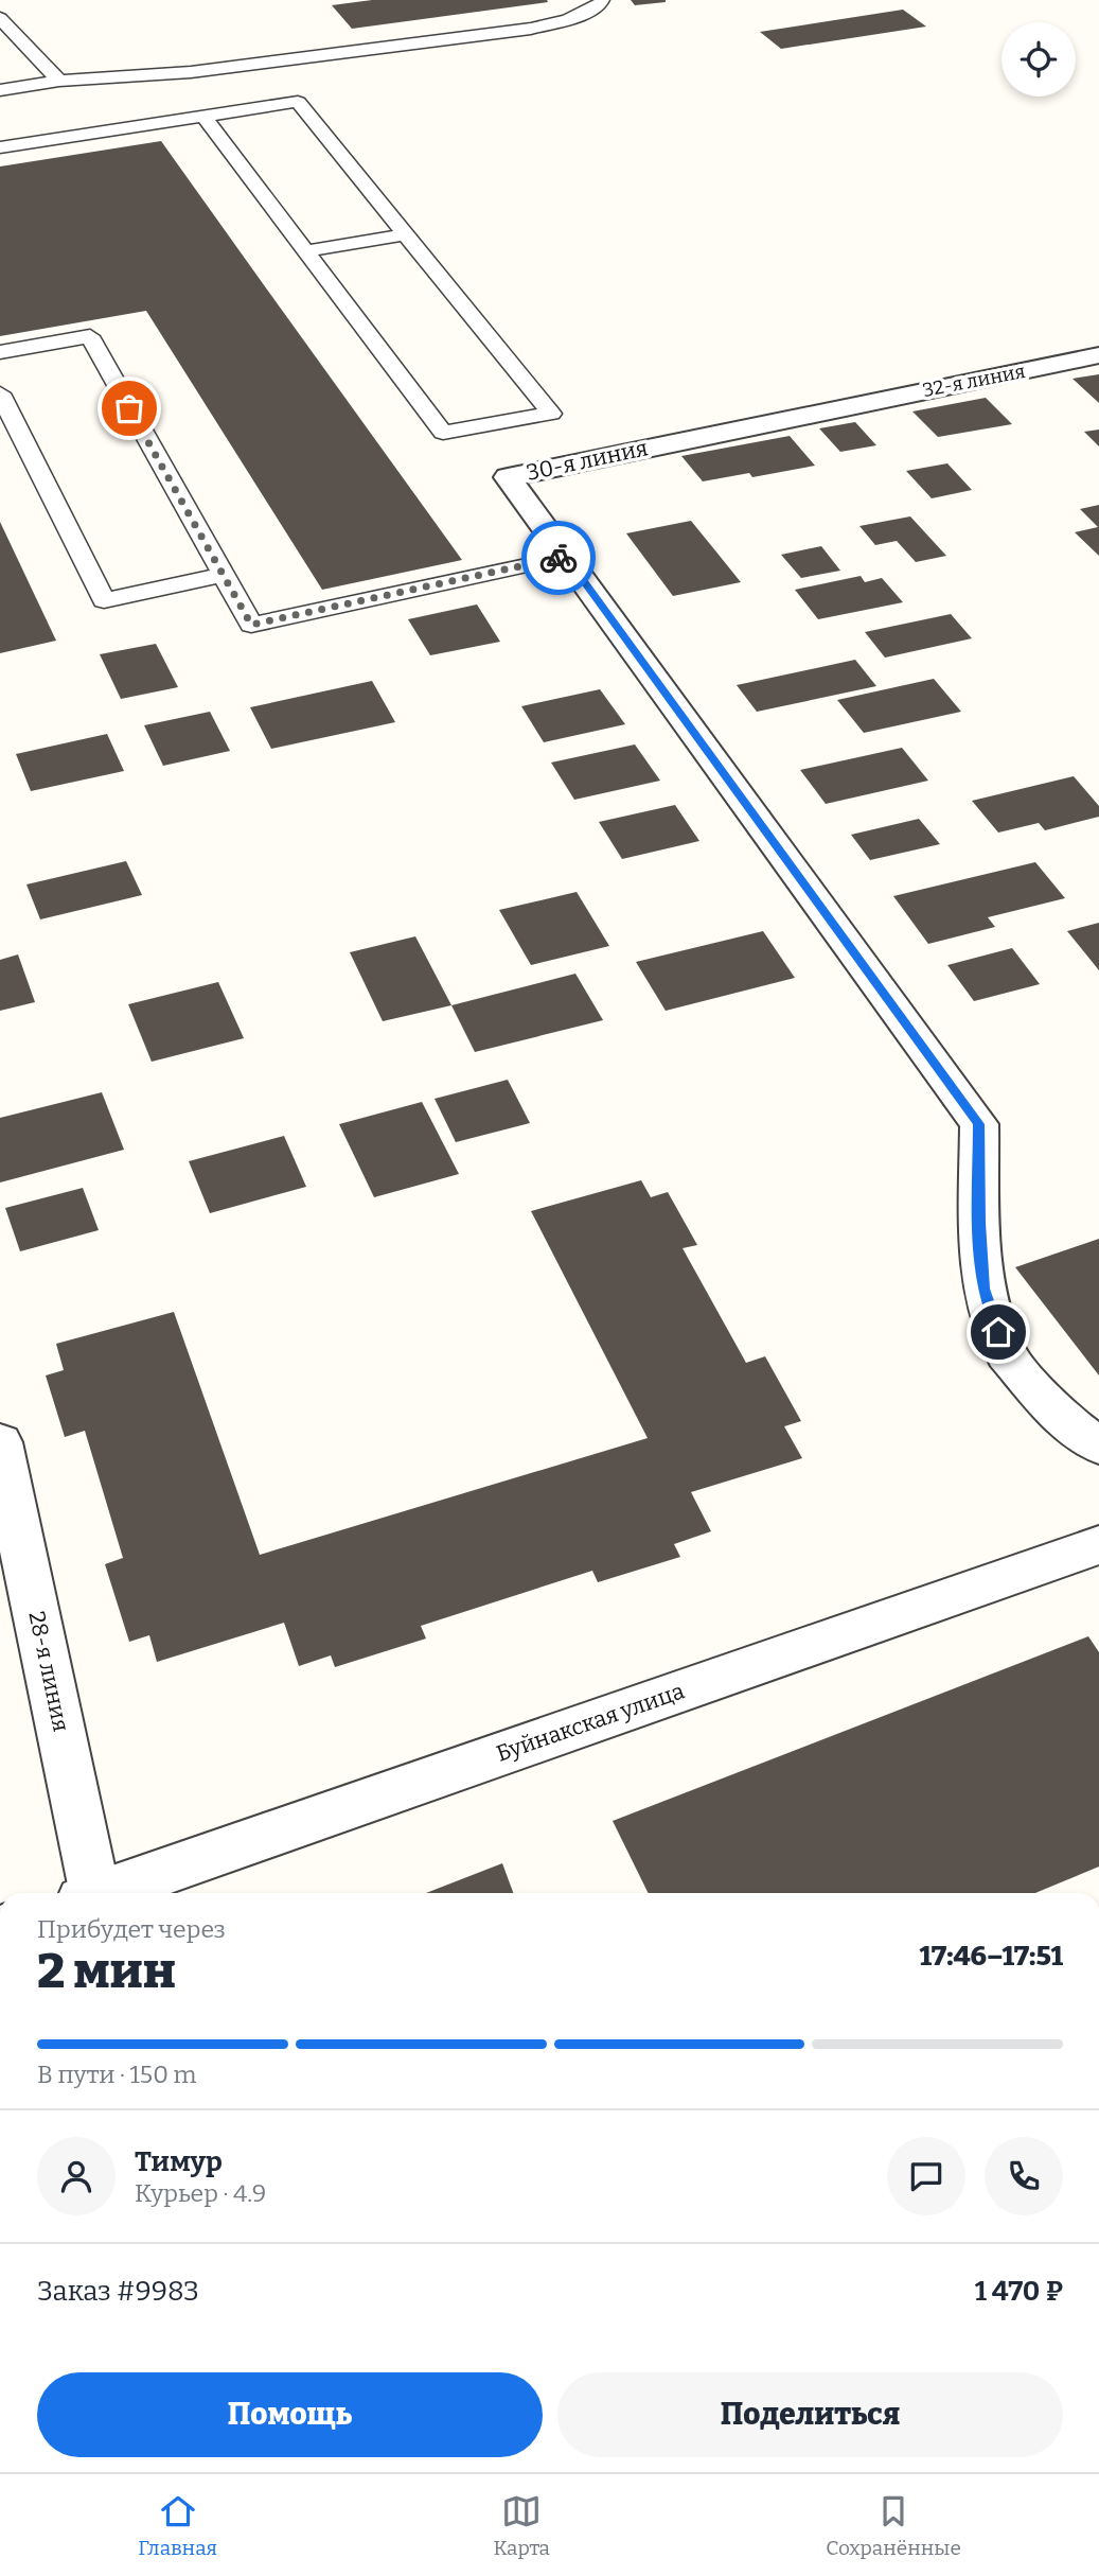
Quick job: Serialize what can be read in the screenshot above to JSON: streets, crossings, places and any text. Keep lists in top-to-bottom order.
{
  "streets": {
    "street": [
      "32-я линия",
      "30-я линия",
      "28-я линия",
      "Буйнакская улица"
    ]
  },
  "crossings": [
    ["32-я линия", "30-я линия"]
  ],
  "page": {
    "heading": ["2 мин", "Прибудет через", "17:46–17:51"],
    "panel": [
      "Тимур",
      "Курьер · 4.9",
      "Заказ #9983",
      "1 470 ₽"
    ],
    "bar": "В пути · 150 m",
    "buttons": ["Помощь", "Поделиться"],
    "tabs": ["Главная", "Карта", "Сохранённые"]
  }
}
